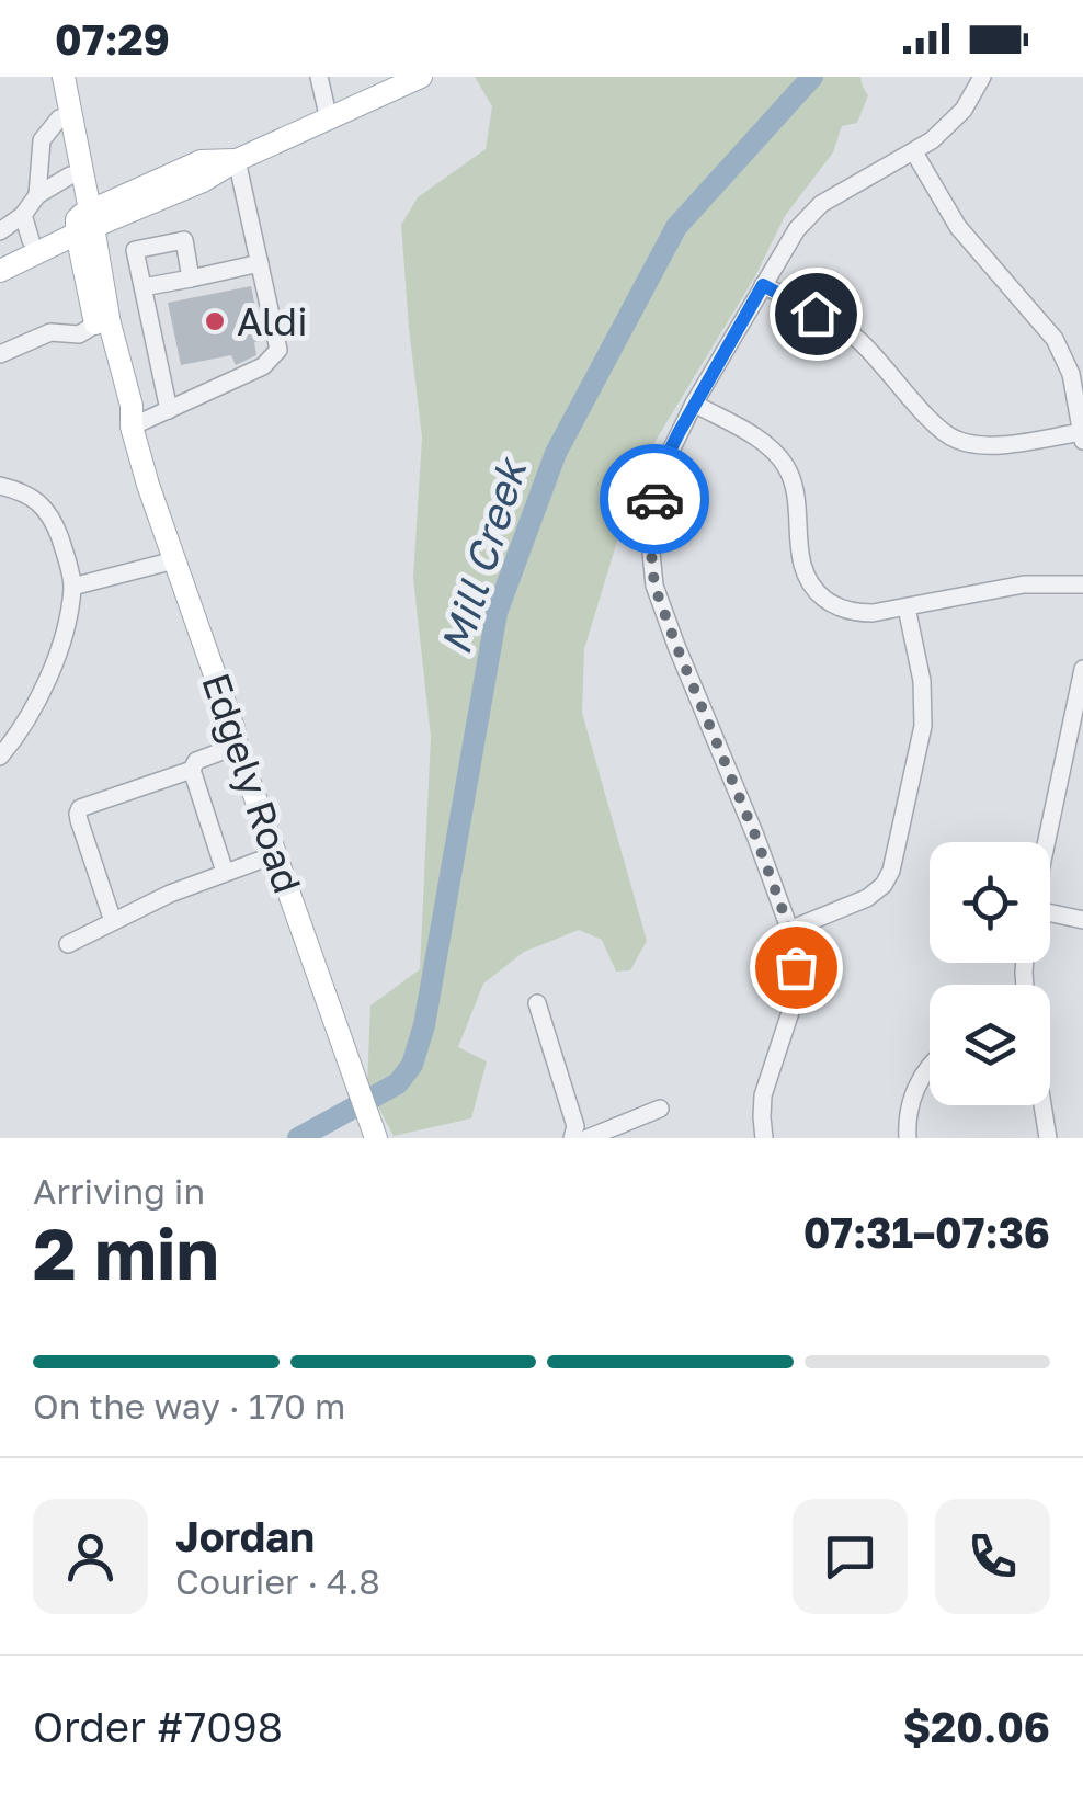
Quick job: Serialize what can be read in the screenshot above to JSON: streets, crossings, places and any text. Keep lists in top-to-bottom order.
{
  "streets": {
    "main road": ["Edgely Road"]
  },
  "water": ["Mill Creek"],
  "places": ["Aldi"],
  "page": {
    "status": "07:29",
    "heading": ["2 min", "Arriving in", "07:31–07:36"],
    "panel": [
      "Jordan",
      "Courier · 4.8",
      "Order #7098",
      "$20.06"
    ],
    "bar": "On the way · 170 m"
  }
}
